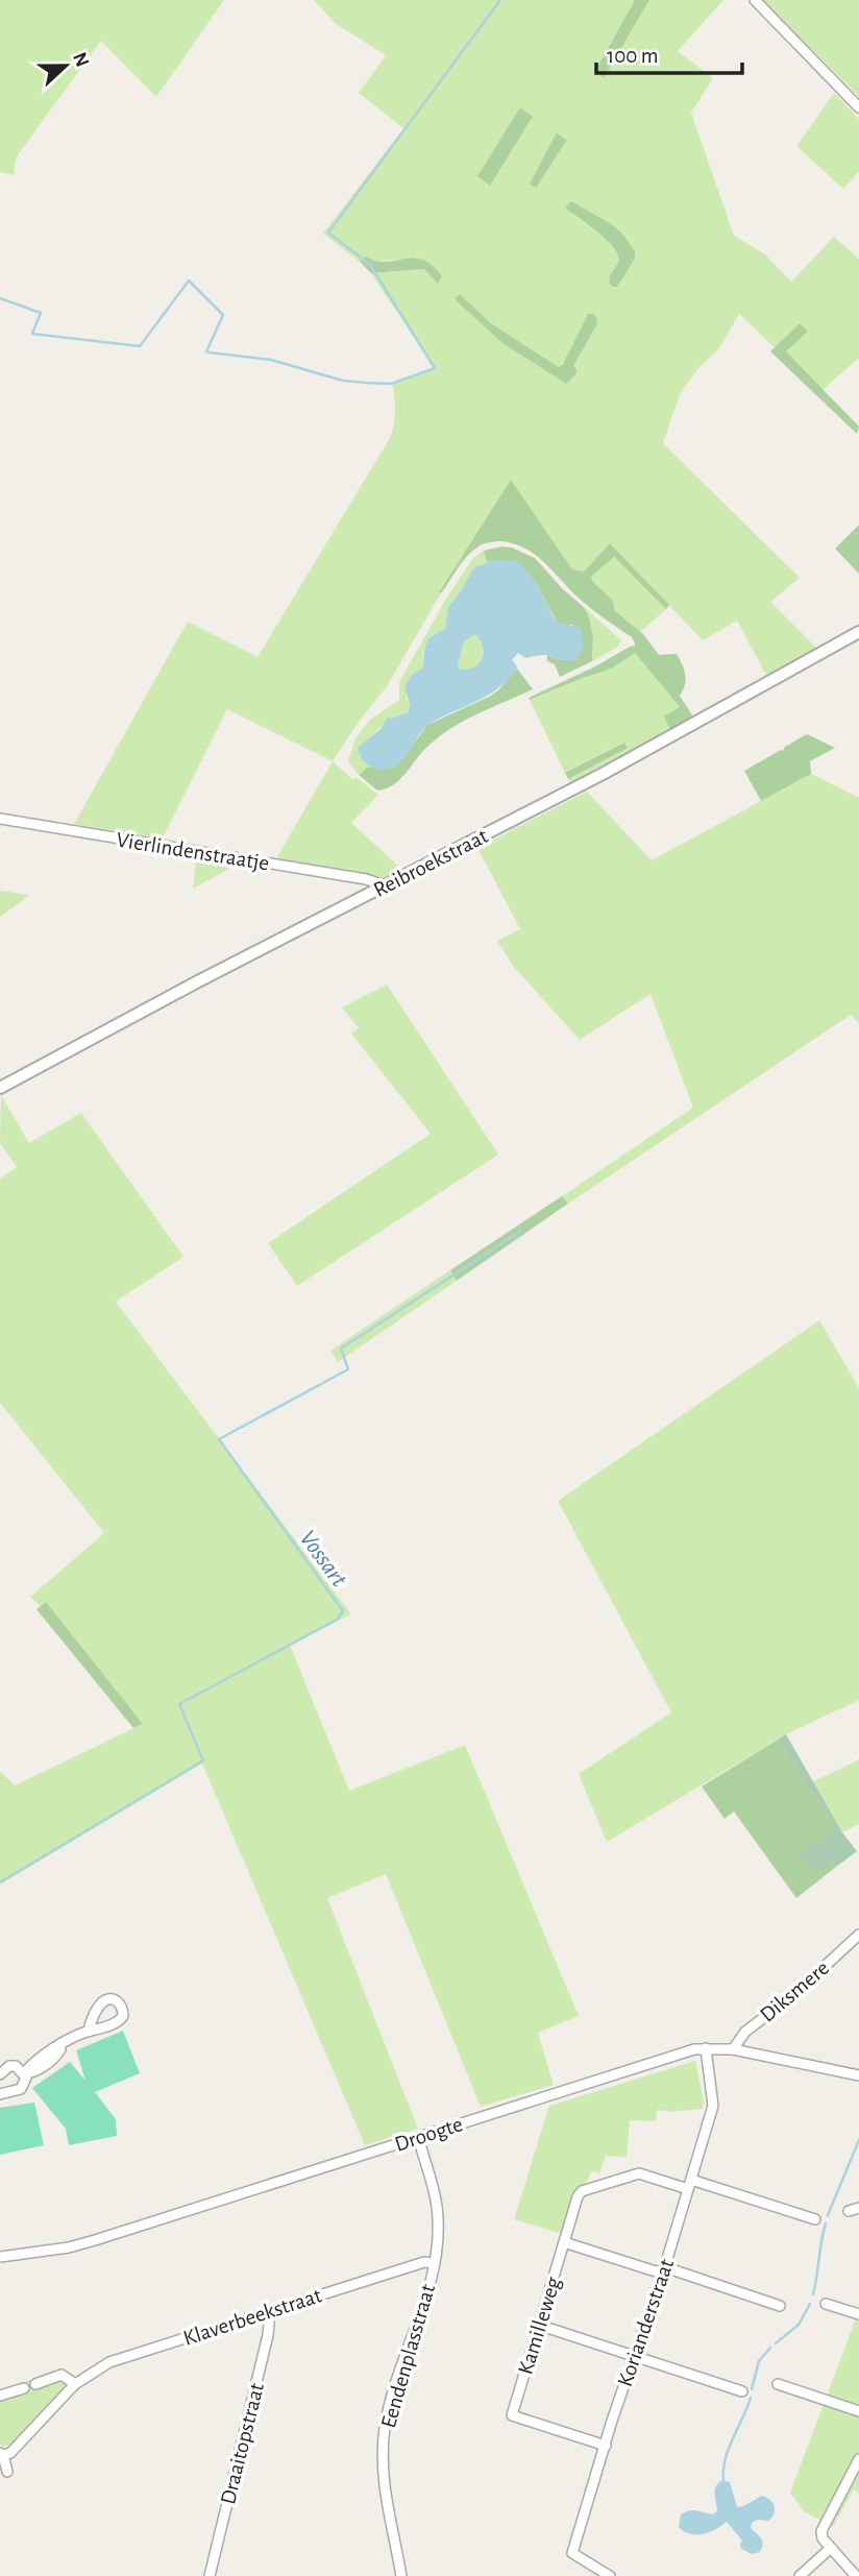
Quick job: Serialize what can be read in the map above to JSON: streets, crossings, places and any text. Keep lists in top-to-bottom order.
{
  "streets": {
    "street": [
      "Vierlindenstraatje",
      "Reibroekstraat",
      "Diksmere",
      "Droogte",
      "Klaverbeekstraat",
      "Korianderstraat",
      "Kamilleweg",
      "Eendenplasstraat",
      "Draaitopstraat"
    ]
  },
  "crossings": [
    ["Vierlindenstraatje", "Reibroekstraat"],
    ["Diksmere", "Droogte"],
    ["Droogte", "Korianderstraat"],
    ["Droogte", "Eendenplasstraat"],
    ["Klaverbeekstraat", "Eendenplasstraat"],
    ["Klaverbeekstraat", "Draaitopstraat"],
    ["Korianderstraat", "Kamilleweg"]
  ],
  "water": ["Vossart"],
  "scale_bar": "100 m",
  "north": "right"
}
